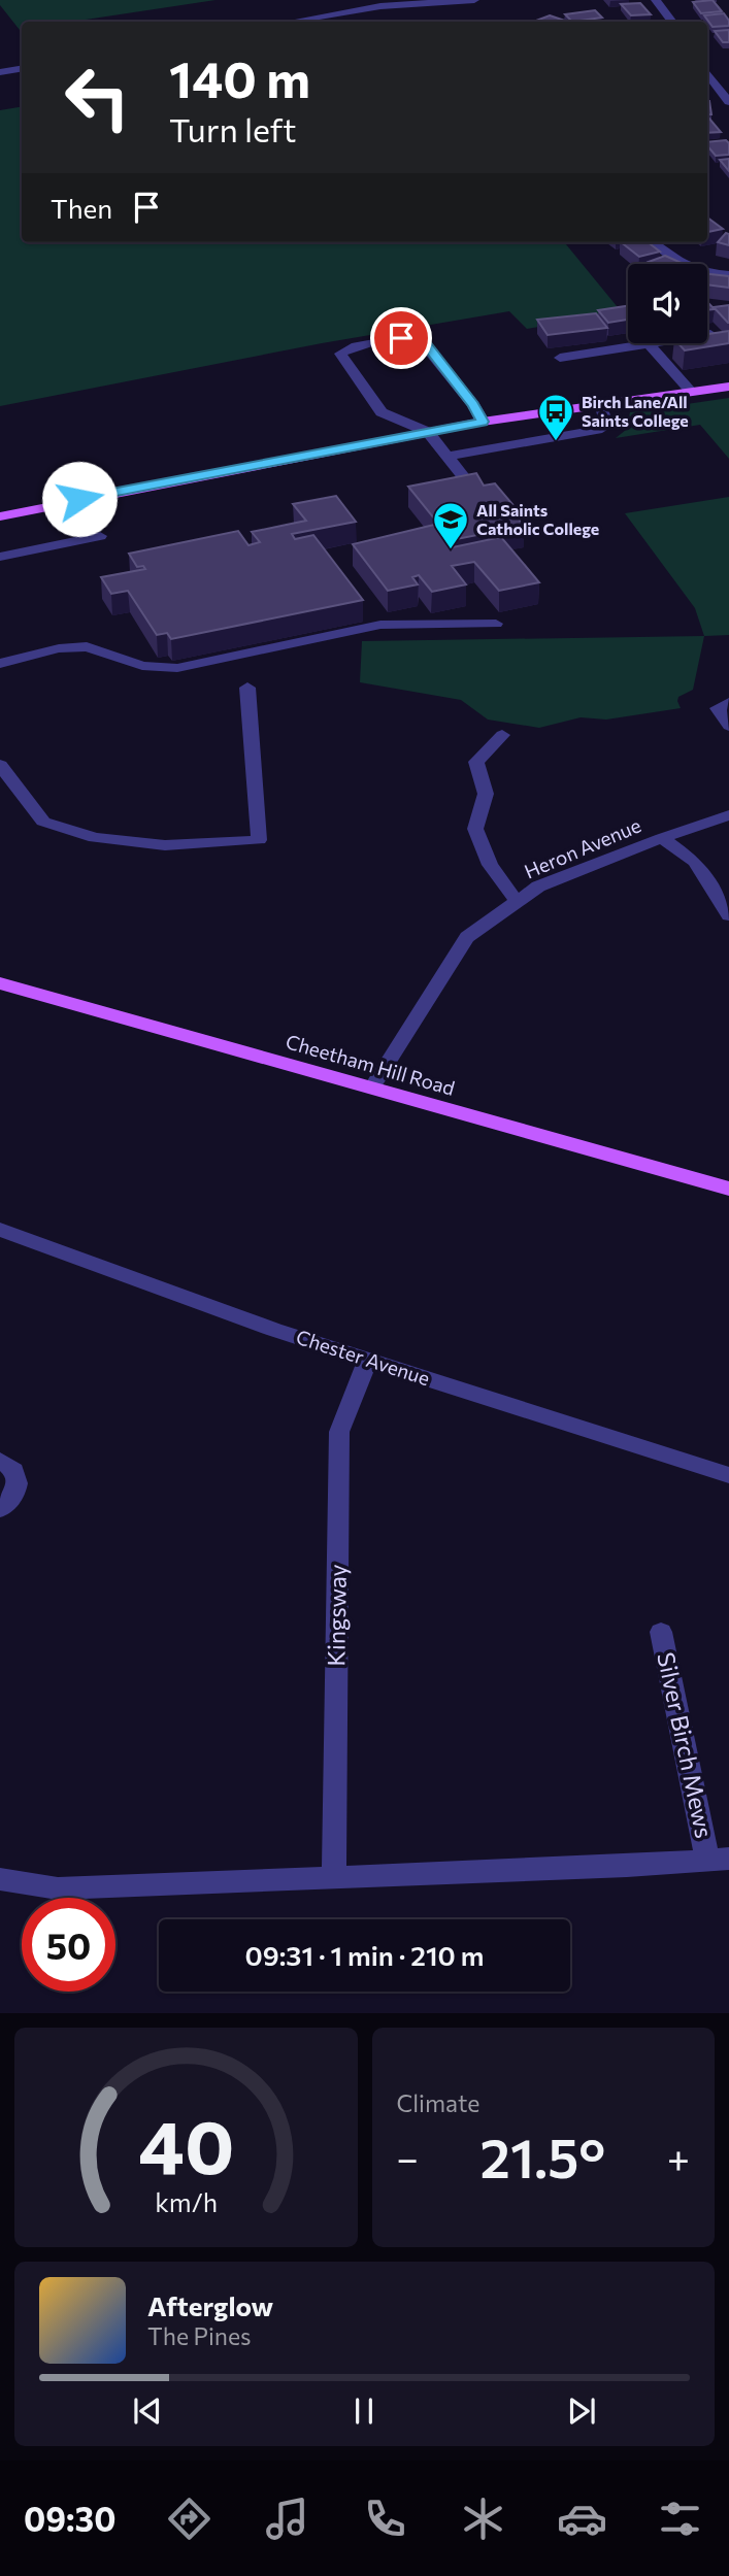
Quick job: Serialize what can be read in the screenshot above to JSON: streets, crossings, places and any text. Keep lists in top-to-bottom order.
{
  "streets": {
    "main road": ["Cheetham Hill Road"],
    "street": [
      "Heron Avenue",
      "Chester Avenue",
      "Kingsway",
      "Silver Birch Mews"
    ]
  },
  "crossings": [
    ["Heron Avenue", "Cheetham Hill Road"],
    ["Chester Avenue", "Kingsway"]
  ],
  "places": {
    "bus stop": ["Birch Lane/All Saints College"],
    "school or university": ["All Saints Catholic College"]
  },
  "page": {
    "turn": ["140 m", "Turn left"],
    "then": "Then",
    "limit": "50",
    "trip": "09:31 · 1 min · 210 m",
    "tile": "Climate",
    "heat": ["−", "21.5°", "+"],
    "song": ["Afterglow", "The Pines"],
    "tabs": "09:30",
    "gauge": ["40", "km/h"]
  }
}
